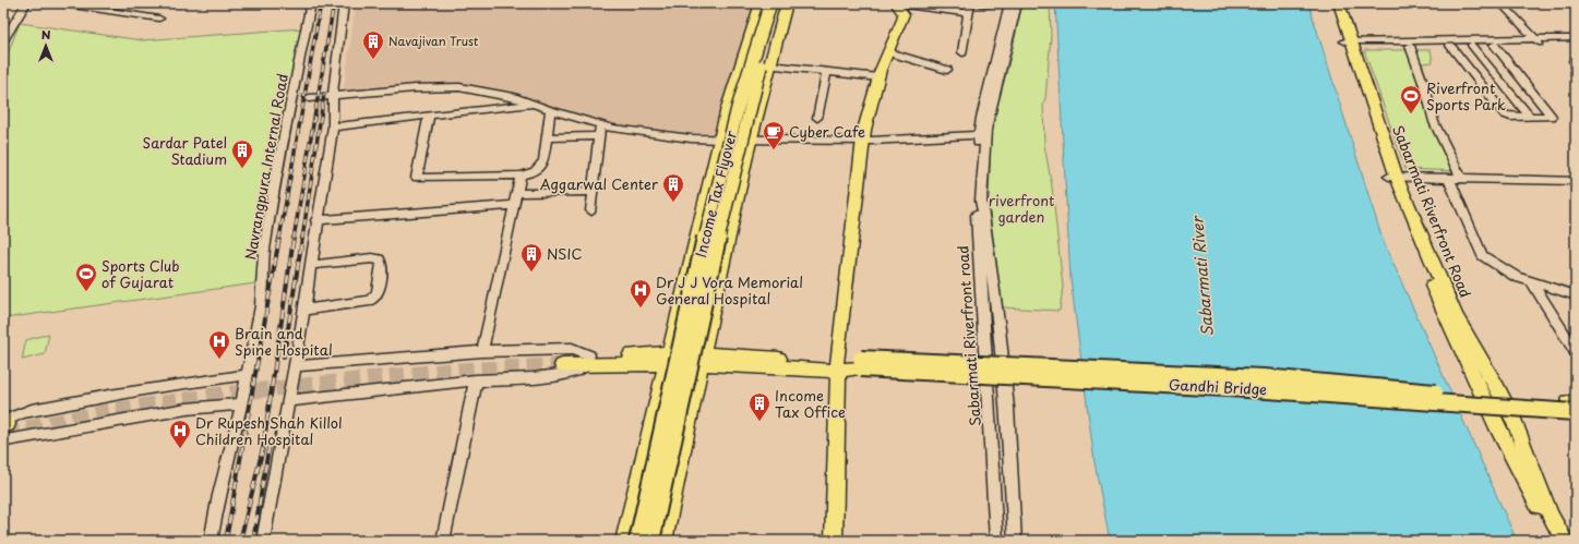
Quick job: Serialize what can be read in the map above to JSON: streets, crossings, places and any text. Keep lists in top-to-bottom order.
{
  "streets": {
    "main road": ["Income Tax Flyover", "Sabarmati Riverfront Road", "Gandhi Bridge"],
    "street": ["Navrangpura Internal Road", "Sabarmati Riverfront road"]
  },
  "water": ["Sabarmati River"],
  "parks": ["riverfront garden"],
  "places": {
    "building": [
      "Navajivan Trust",
      "Sardar Patel Stadium",
      "Aggarwal Center",
      "NSIC",
      "Income Tax Office"
    ],
    "sports": ["Riverfront Sports Park", "Sports Club of Gujarat"],
    "cafe": ["Cyber Cafe"],
    "hospital": ["Dr J J Vora Memorial General Hospital", "Brain and Spine Hospital", "Dr Rupesh Shah Killol Children Hospital"]
  },
  "north": "top"
}
